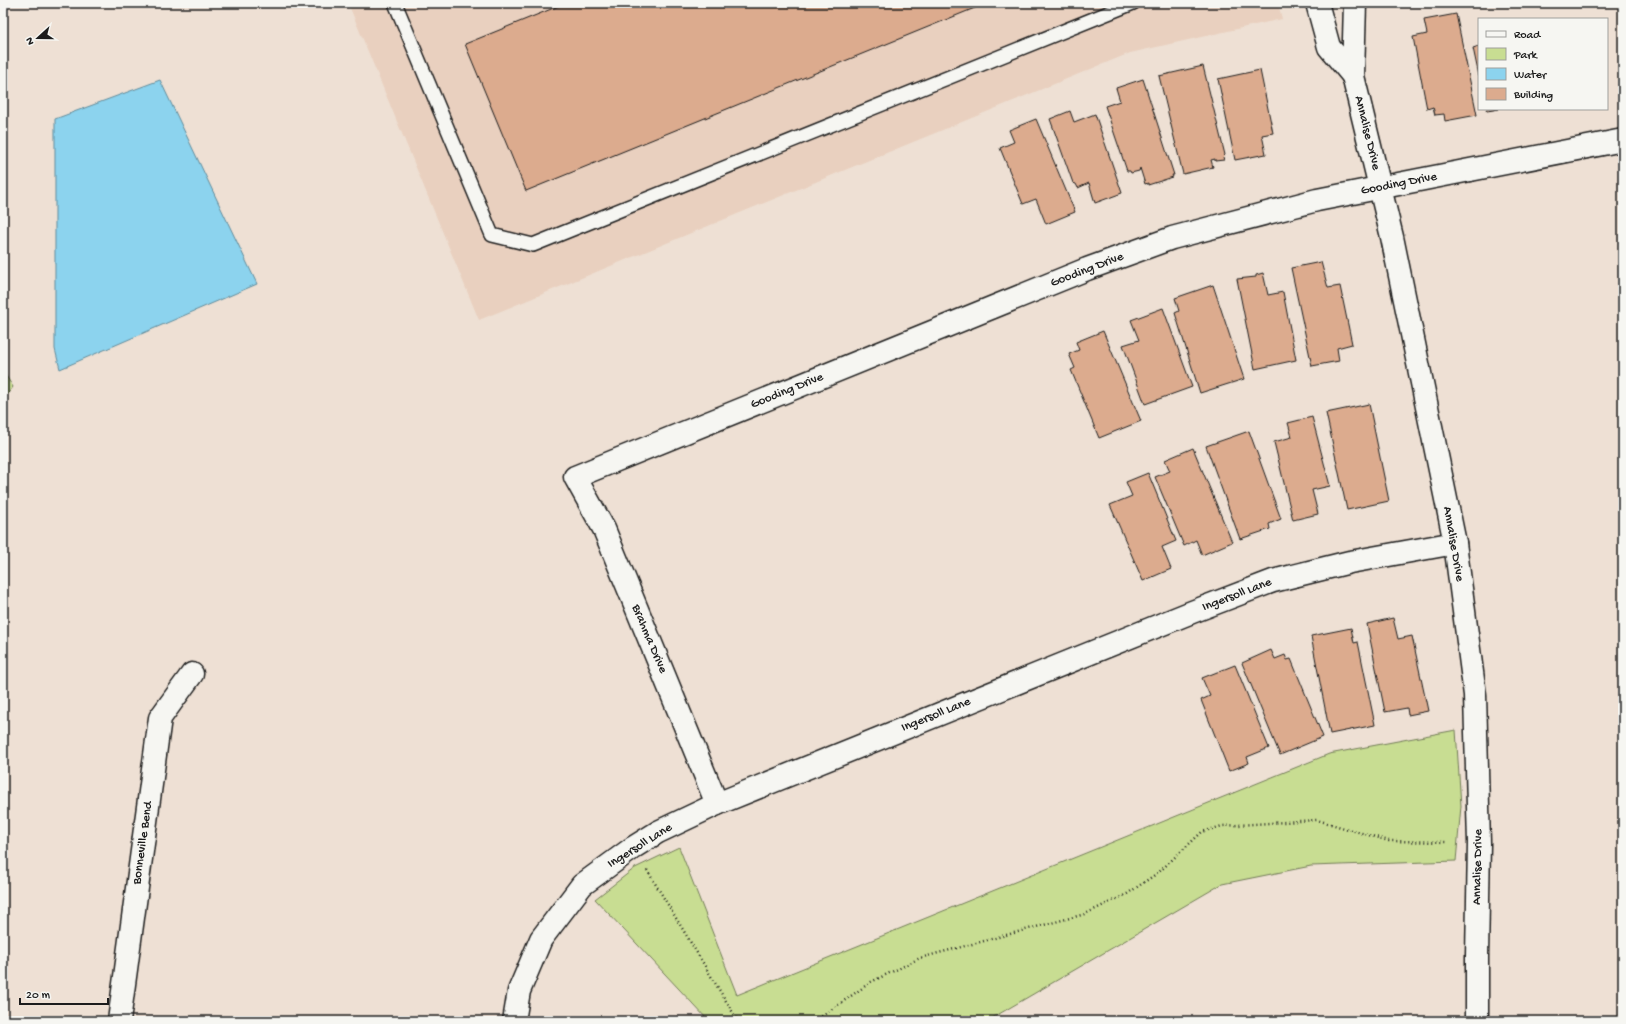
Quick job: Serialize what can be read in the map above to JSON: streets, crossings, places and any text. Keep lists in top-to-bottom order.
{
  "streets": {
    "street": [
      "Annalise Drive",
      "Gooding Drive",
      "Ingersoll Lane",
      "Brahma Drive",
      "Bonneville Bend"
    ]
  },
  "crossings": [
    ["Annalise Drive", "Gooding Drive"],
    ["Annalise Drive", "Ingersoll Lane"],
    ["Gooding Drive", "Brahma Drive"],
    ["Ingersoll Lane", "Brahma Drive"]
  ],
  "legend": [
    "Road",
    "Park",
    "Water",
    "Building"
  ],
  "scale_bar": "20 m",
  "north": "left"
}
